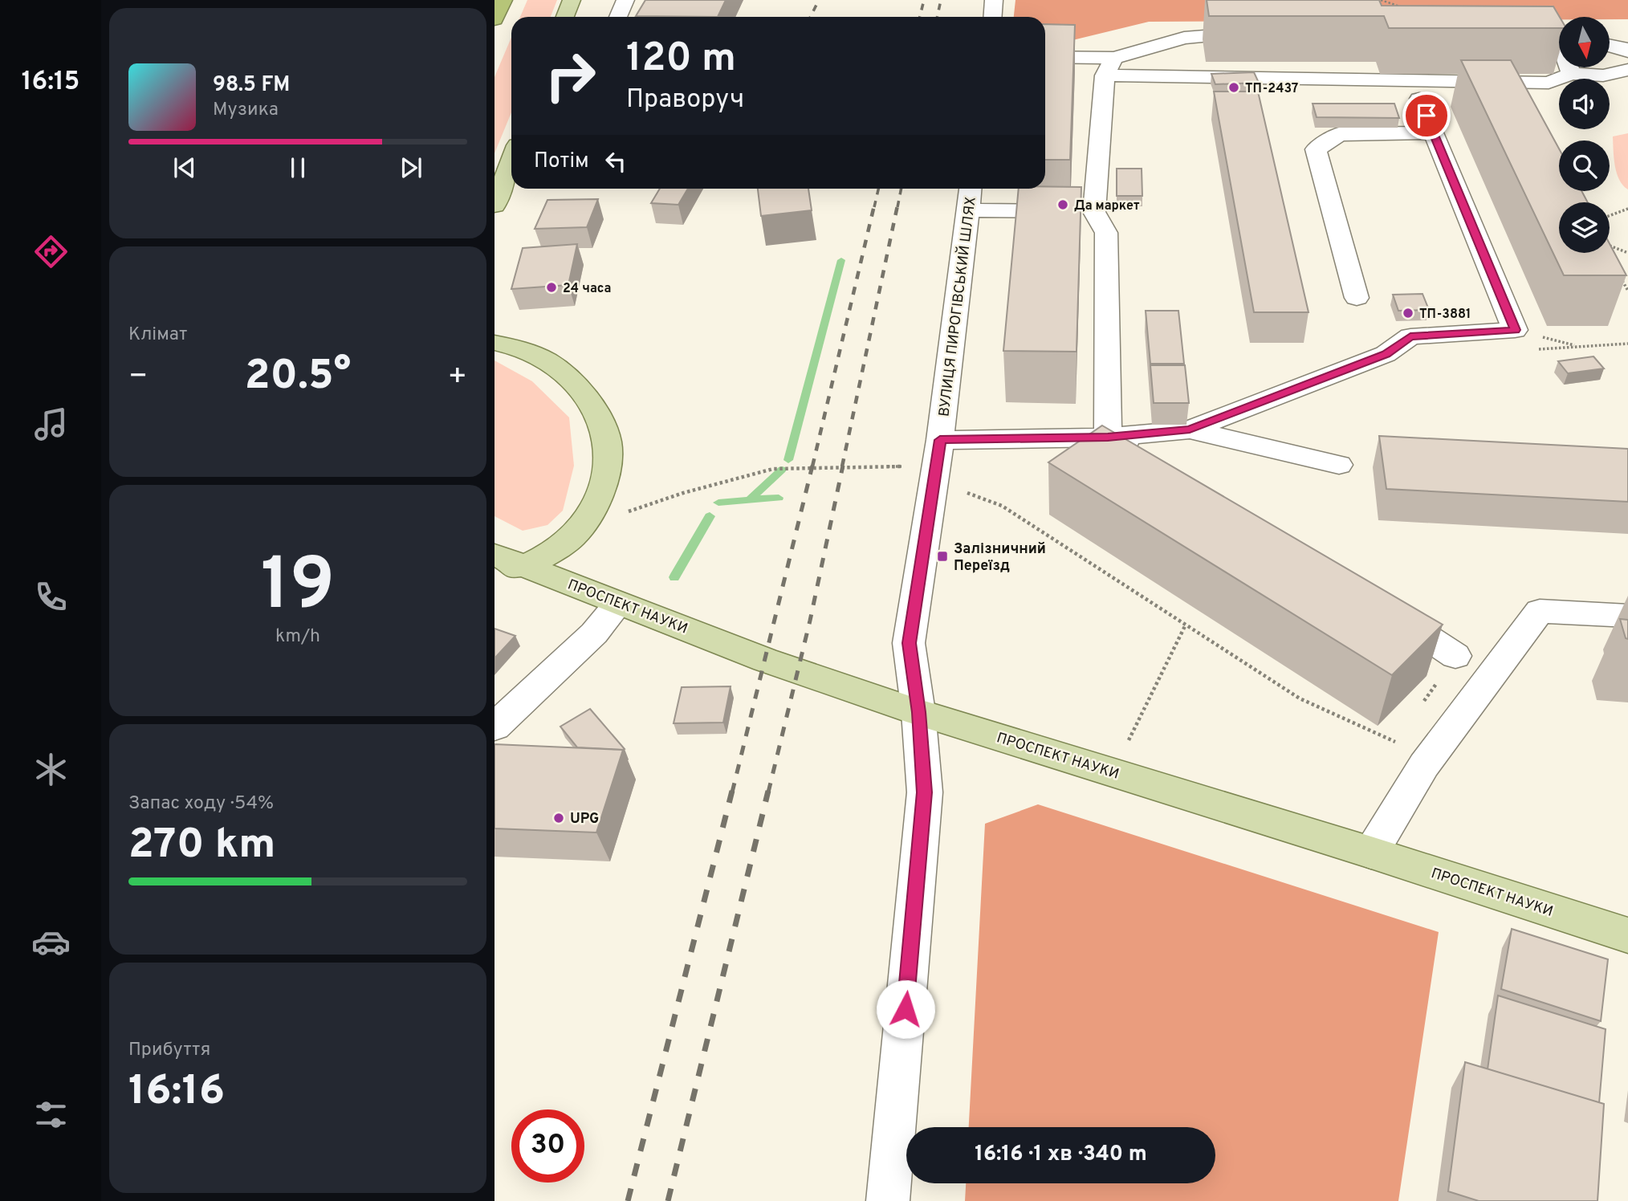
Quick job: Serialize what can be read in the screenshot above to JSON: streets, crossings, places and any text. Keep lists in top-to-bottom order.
{
  "streets": {
    "main road": ["ПРОСПЕКТ НАУКИ"],
    "street": ["ВУЛИЦЯ ПИРОГІВСЬКИЙ ШЛЯХ"]
  },
  "crossings": [
    ["ВУЛИЦЯ ПИРОГІВСЬКИЙ ШЛЯХ", "ПРОСПЕКТ НАУКИ"]
  ],
  "places": {
    "other": [
      "ТП-2437",
      "Да маркет",
      "24 часа",
      "ТП-3881",
      "UPG"
    ],
    "transit": ["Залізничний Переїзд"]
  },
  "north": "bottom",
  "page": {
    "tabs": "16:15",
    "turn": ["120 m", "Праворуч"],
    "song": ["98.5 FM", "Музика"],
    "then": "Потім",
    "tile": [
      "Клімат",
      ["19", "km/h"],
      ["Запас ходу · 54%", "270 km"],
      ["Прибуття", "16:16"]
    ],
    "heat": ["−", "20.5°", "+"],
    "limit": "30",
    "trip": "16:16 · 1 хв · 340 m"
  }
}
